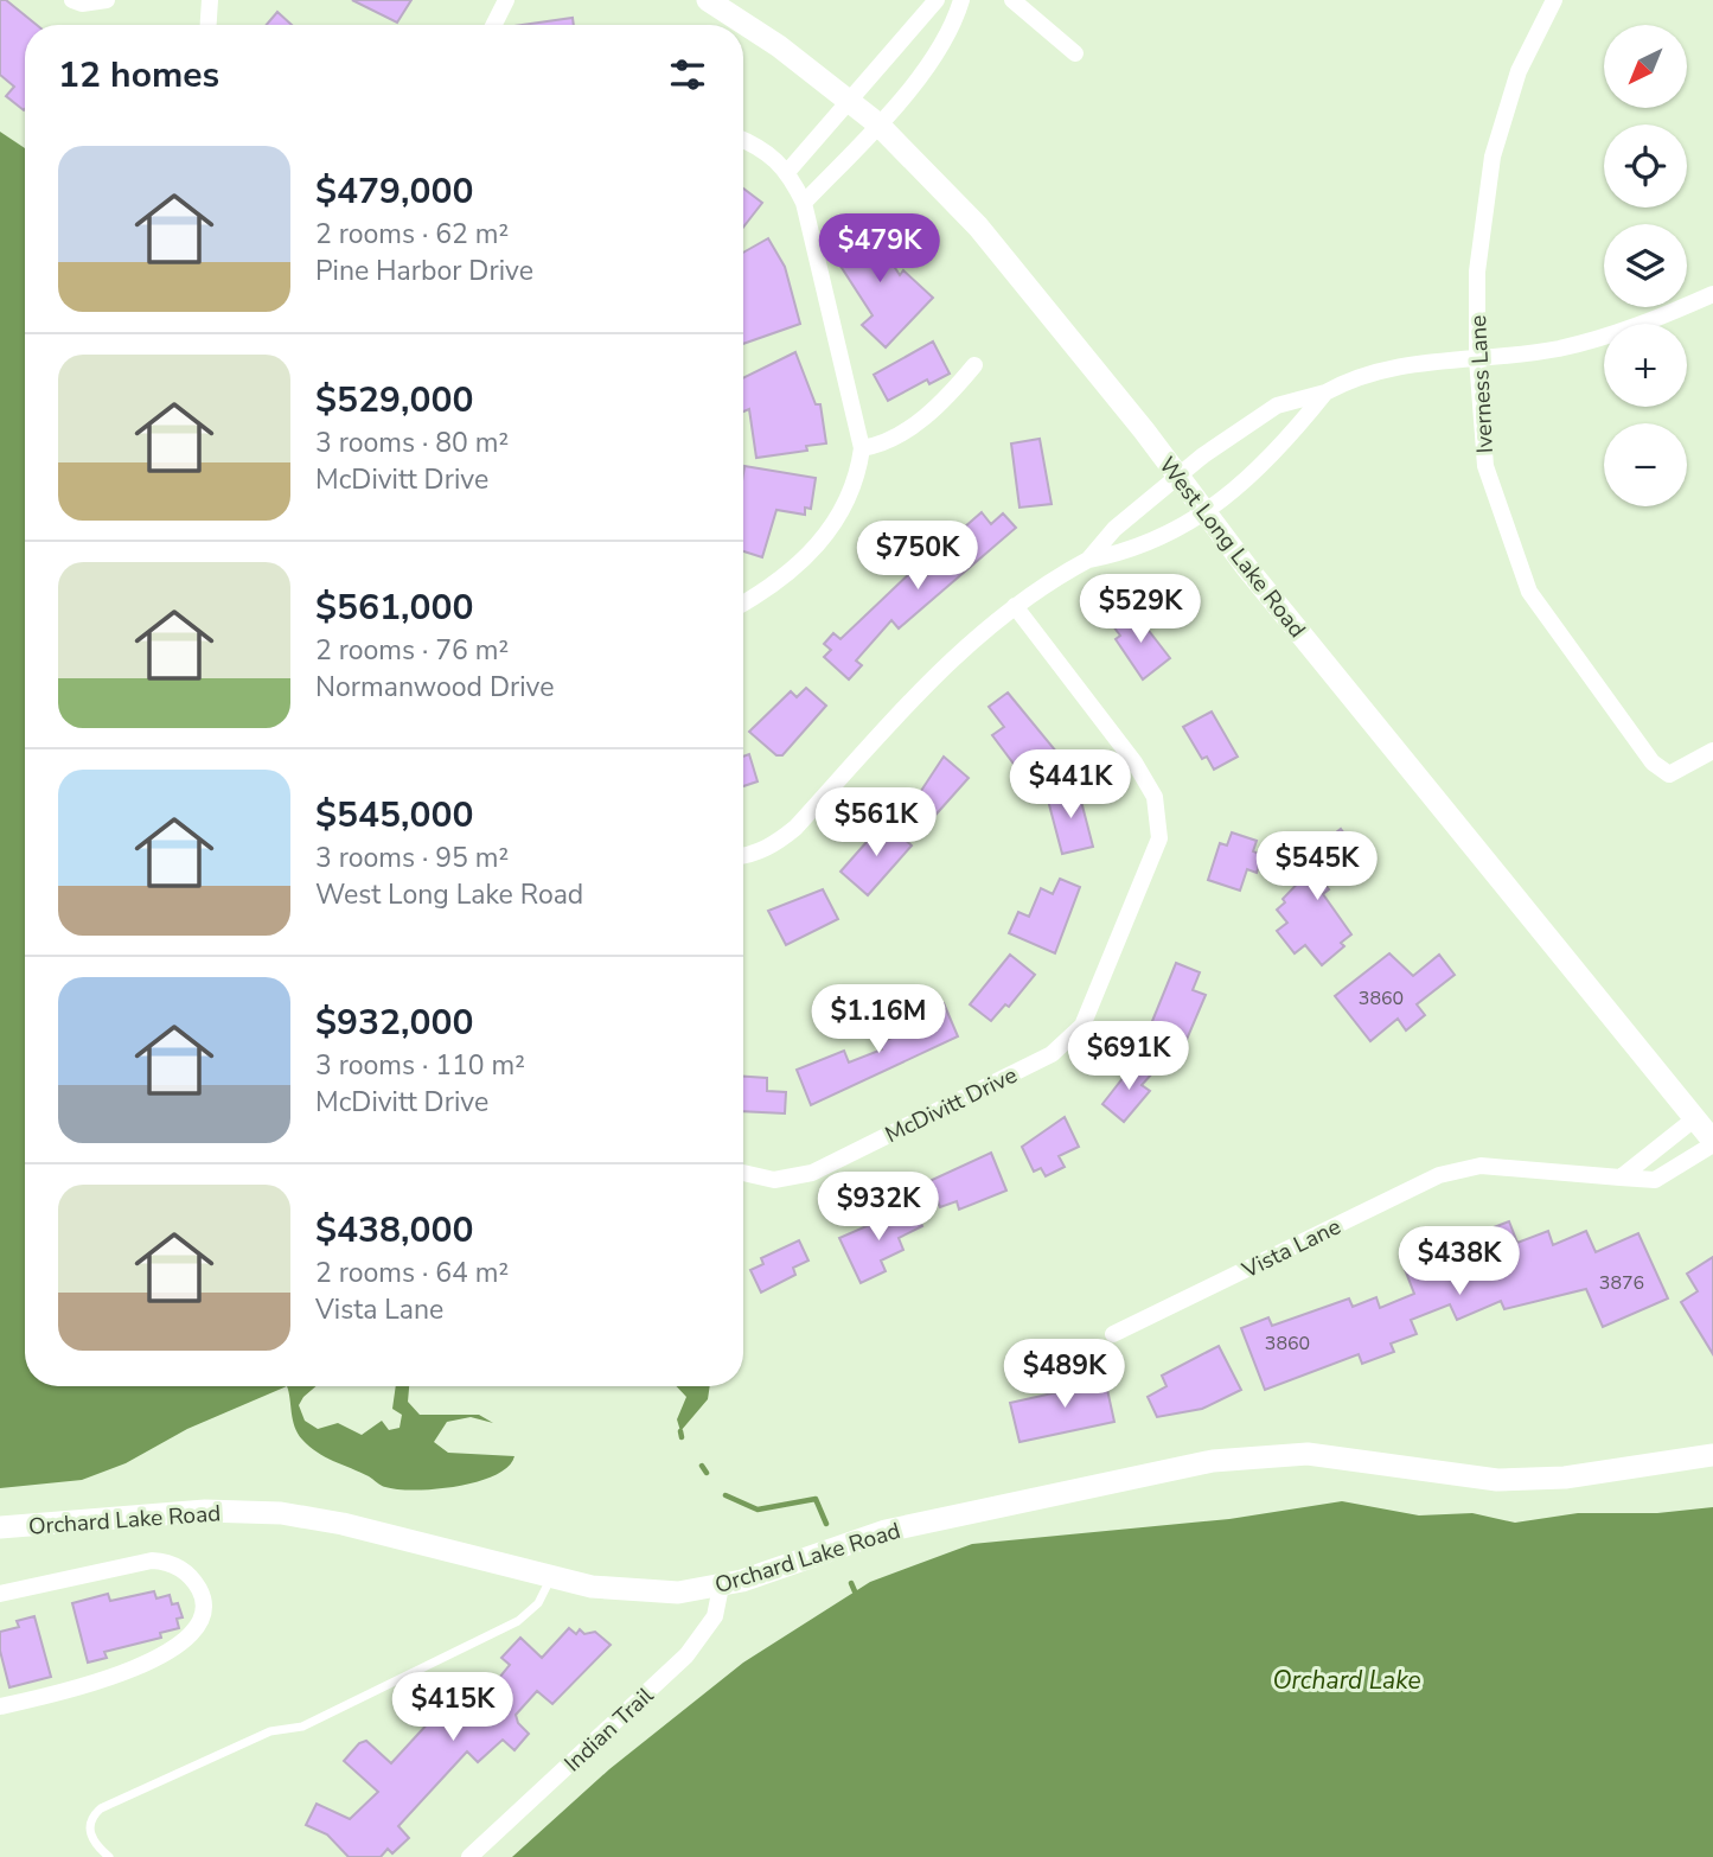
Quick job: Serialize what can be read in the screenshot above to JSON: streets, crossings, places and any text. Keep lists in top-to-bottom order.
{
  "streets": {
    "main road": ["West Long Lake Road", "Orchard Lake Road"],
    "street": [
      "Iverness Lane",
      "McDivitt Drive",
      "Vista Lane",
      "Indian Trail"
    ]
  },
  "crossings": [
    ["West Long Lake Road", "Vista Lane"],
    ["Orchard Lake Road", "Indian Trail"]
  ],
  "water": ["Orchard Lake"],
  "house_numbers": ["3860", "3876", "3860"],
  "north": "bottom left",
  "page": {
    "map_buttons": ["+", "−"],
    "heading": "12 homes",
    "list": [
      {
        "name": "$479,000",
        "note": "2 rooms · 62 m² · Pine Harbor Drive"
      },
      {
        "name": "$529,000",
        "note": "3 rooms · 80 m² · McDivitt Drive"
      },
      {
        "name": "$561,000",
        "note": "2 rooms · 76 m² · Normanwood Drive"
      },
      {
        "name": "$545,000",
        "note": "3 rooms · 95 m² · West Long Lake Road"
      },
      {
        "name": "$932,000",
        "note": "3 rooms · 110 m² · McDivitt Drive"
      },
      {
        "name": "$438,000",
        "note": "2 rooms · 64 m² · Vista Lane"
      }
    ],
    "price": [
      "$479K",
      "$750K",
      "$529K",
      "$441K",
      "$561K",
      "$545K",
      "$1.16M",
      "$691K",
      "$932K",
      "$438K",
      "$489K",
      "$415K"
    ]
  }
}
